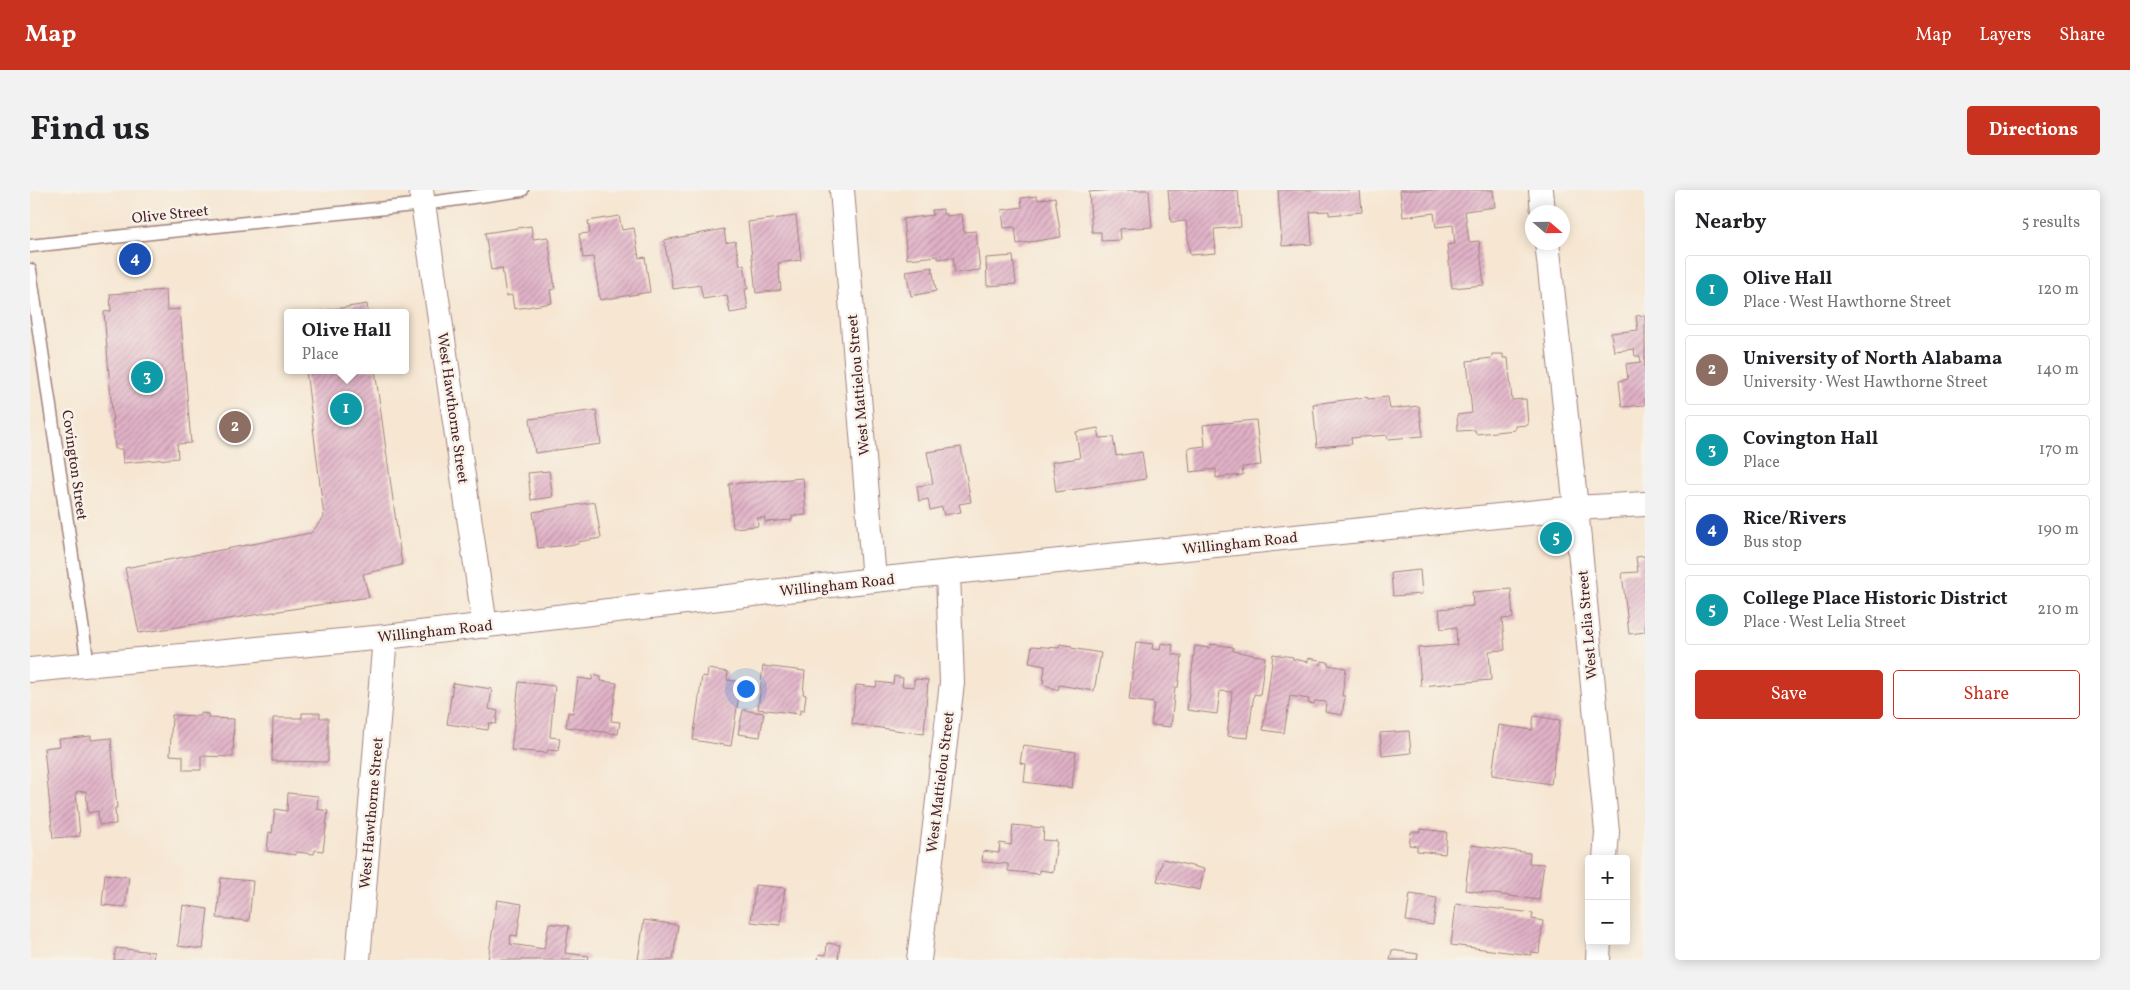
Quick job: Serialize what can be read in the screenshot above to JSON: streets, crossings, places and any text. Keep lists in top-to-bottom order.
{
  "streets": {
    "street": [
      "West Mattielou Street",
      "West Hawthorne Street",
      "Willingham Road",
      "West Lelia Street"
    ],
    "lane": ["Olive Street", "Covington Street"]
  },
  "crossings": [
    ["Olive Street", "West Hawthorne Street"],
    ["West Mattielou Street", "Willingham Road"],
    ["West Hawthorne Street", "Willingham Road"],
    ["Covington Street", "Willingham Road"],
    ["Willingham Road", "West Lelia Street"]
  ],
  "north": "right",
  "page": {
    "header": "Map",
    "nav": ["Map", "Layers", "Share"],
    "title": "Find us",
    "buttons": [
      "Directions",
      ["Save", "Share"]
    ],
    "heading": ["Nearby", "5 results"],
    "pins": [
      "4",
      "3",
      "1",
      "2",
      "5"
    ],
    "list": [
      {
        "mark": "1",
        "name": "Olive Hall",
        "note": "Place · West Hawthorne Street",
        "value": "120 m"
      },
      {
        "mark": "2",
        "name": "University of North Alabama",
        "note": "University · West Hawthorne Street",
        "value": "140 m"
      },
      {
        "mark": "3",
        "name": "Covington Hall",
        "note": "Place",
        "value": "170 m"
      },
      {
        "mark": "4",
        "name": "Rice/Rivers",
        "note": "Bus stop",
        "value": "190 m"
      },
      {
        "mark": "5",
        "name": "College Place Historic District",
        "note": "Place · West Lelia Street",
        "value": "210 m"
      }
    ],
    "popup": ["Olive Hall", "Place"],
    "map_buttons": ["+", "−"]
  }
}
